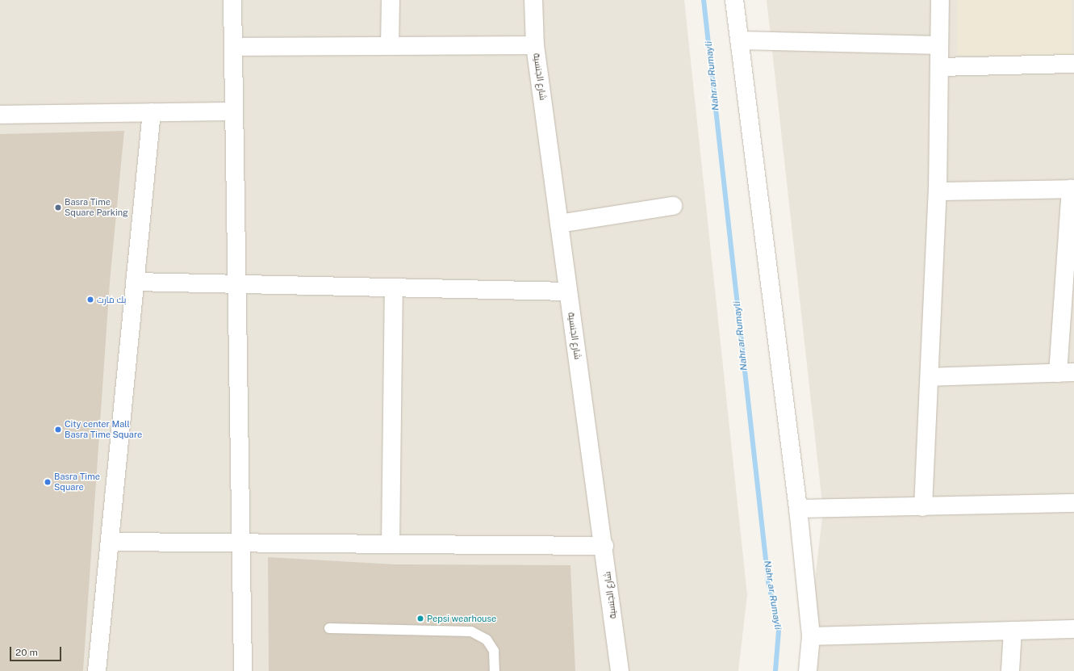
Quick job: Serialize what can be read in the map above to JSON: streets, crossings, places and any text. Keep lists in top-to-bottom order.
{
  "streets": {
    "street": ["شارع الجنسية"]
  },
  "water": ["Nahr ar Rumayli"],
  "places": [
    "Basra Time Square Parking",
    "بك مارت",
    "City center Mall Basra Time Square",
    "Basra Time Square",
    "Pepsi wearhouse"
  ],
  "scale_bar": "20 m"
}
